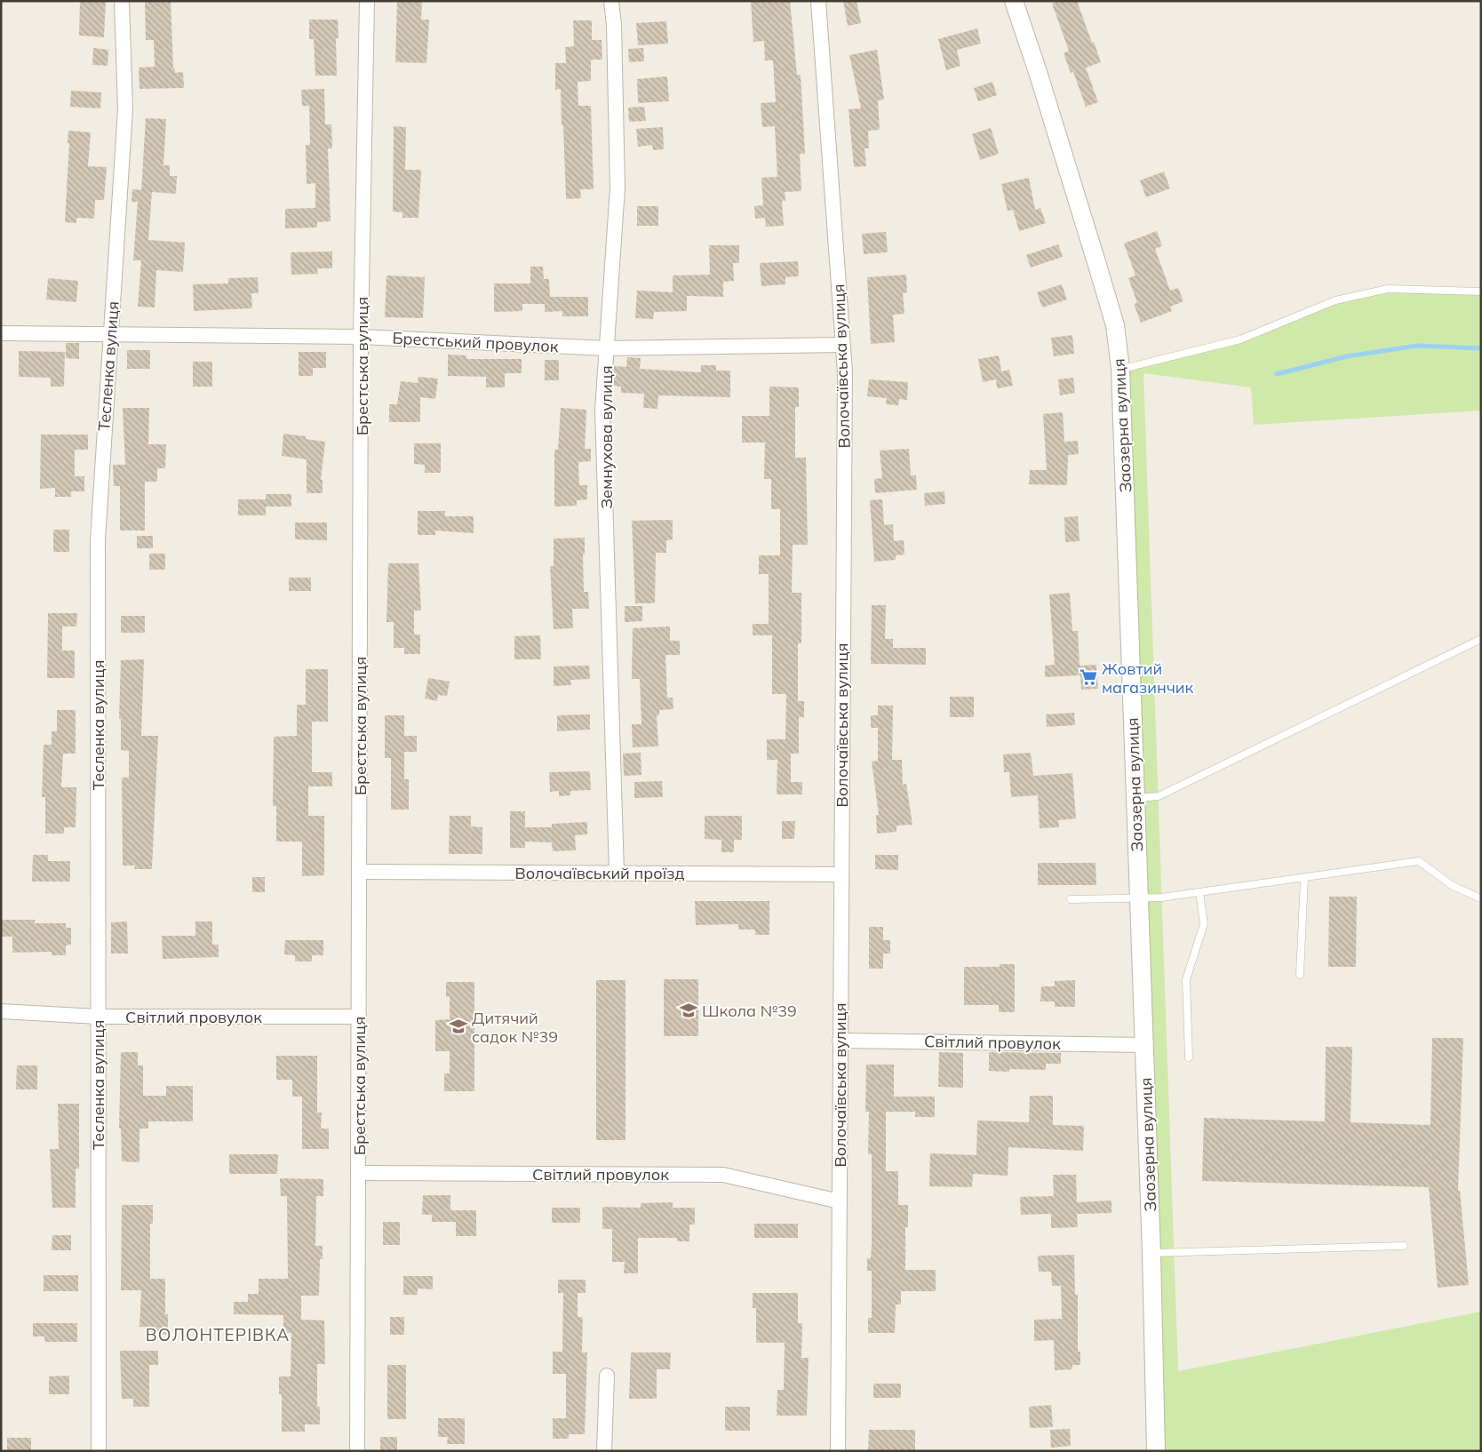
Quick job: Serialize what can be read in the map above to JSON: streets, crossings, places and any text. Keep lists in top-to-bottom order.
{
  "streets": {
    "street": [
      "Брестський провулок",
      "Тесленка вулиця",
      "Брестська вулиця",
      "Волочаївська вулиця",
      "Заозерна вулиця",
      "Земнухова вулиця",
      "Волочаївський проїзд",
      "Світлий провулок"
    ]
  },
  "crossings": [
    ["Брестський провулок", "Тесленка вулиця"],
    ["Брестський провулок", "Брестська вулиця"],
    ["Брестський провулок", "Волочаївська вулиця"],
    ["Брестський провулок", "Земнухова вулиця"],
    ["Тесленка вулиця", "Світлий провулок"],
    ["Брестська вулиця", "Волочаївський проїзд"],
    ["Брестська вулиця", "Світлий провулок"],
    ["Волочаївська вулиця", "Волочаївський проїзд"],
    ["Волочаївська вулиця", "Світлий провулок"],
    ["Заозерна вулиця", "Світлий провулок"],
    ["Земнухова вулиця", "Волочаївський проїзд"]
  ],
  "districts": ["ВОЛОНТЕРІВКА"],
  "places": {
    "supermarket": ["Жовтий магазинчик"],
    "school or university": ["Школа №39", "Дитячий садок №39"]
  }
}
